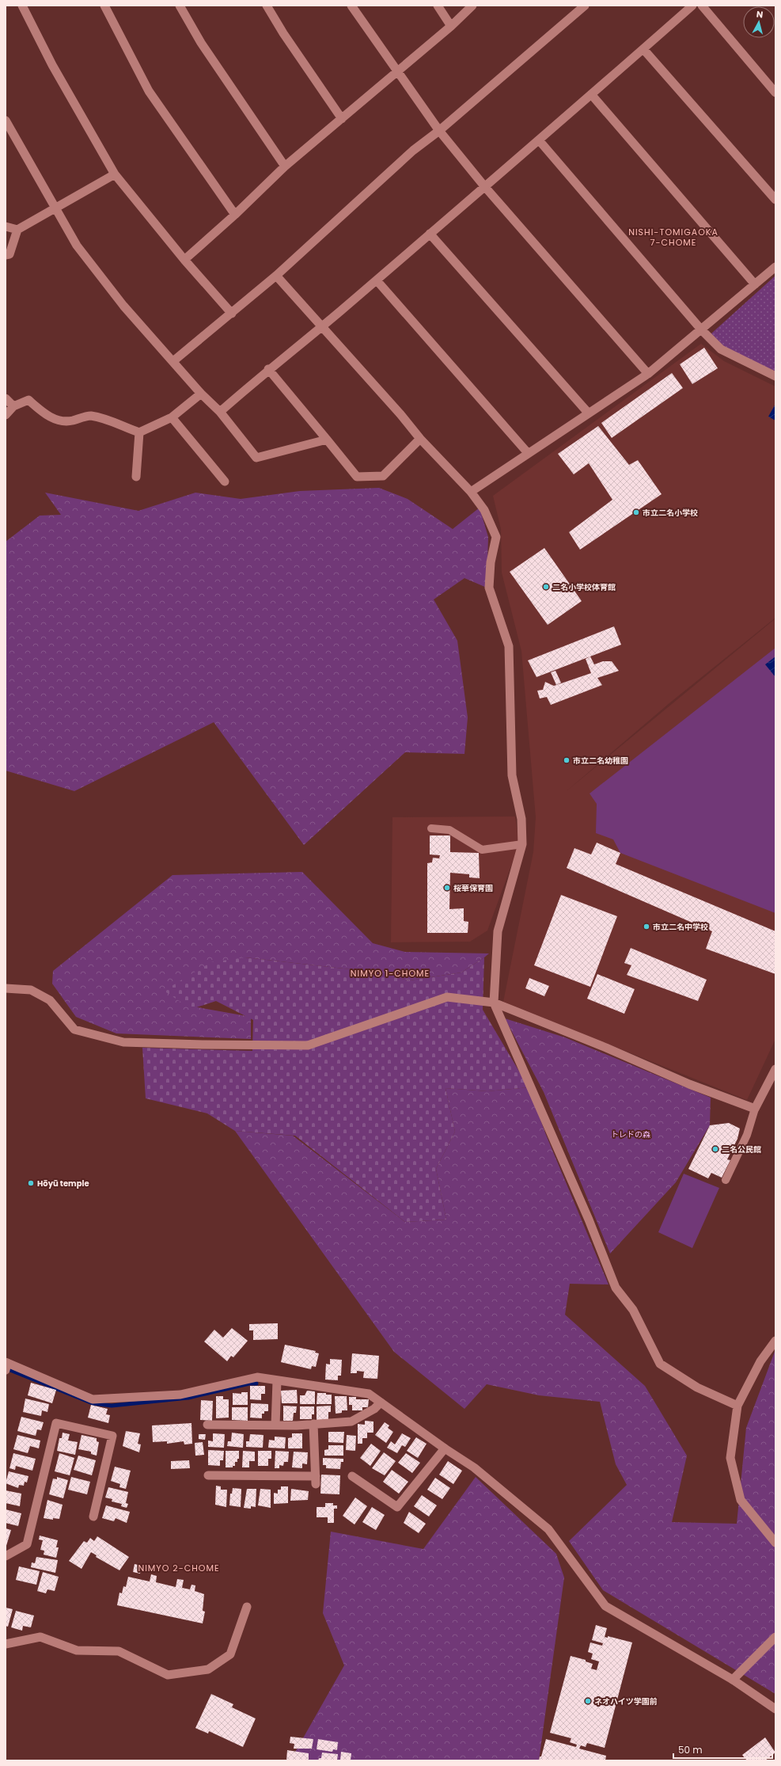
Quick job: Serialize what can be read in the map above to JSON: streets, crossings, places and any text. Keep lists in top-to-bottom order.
{
  "districts": ["NISHI-TOMIGAOKA 7-CHOME", "NIMYO 1-CHOME", "NIMYO 2-CHOME"],
  "parks": ["トレドの森"],
  "places": [
    "市立二名小学校",
    "二名小学校体育館",
    "市立二名幼稚園",
    "桜華保育園",
    "市立二名中学校",
    "二名公民館",
    "Hōyū temple",
    "ネオハイツ学園前"
  ],
  "scale_bar": "50 m",
  "north": "top"
}
